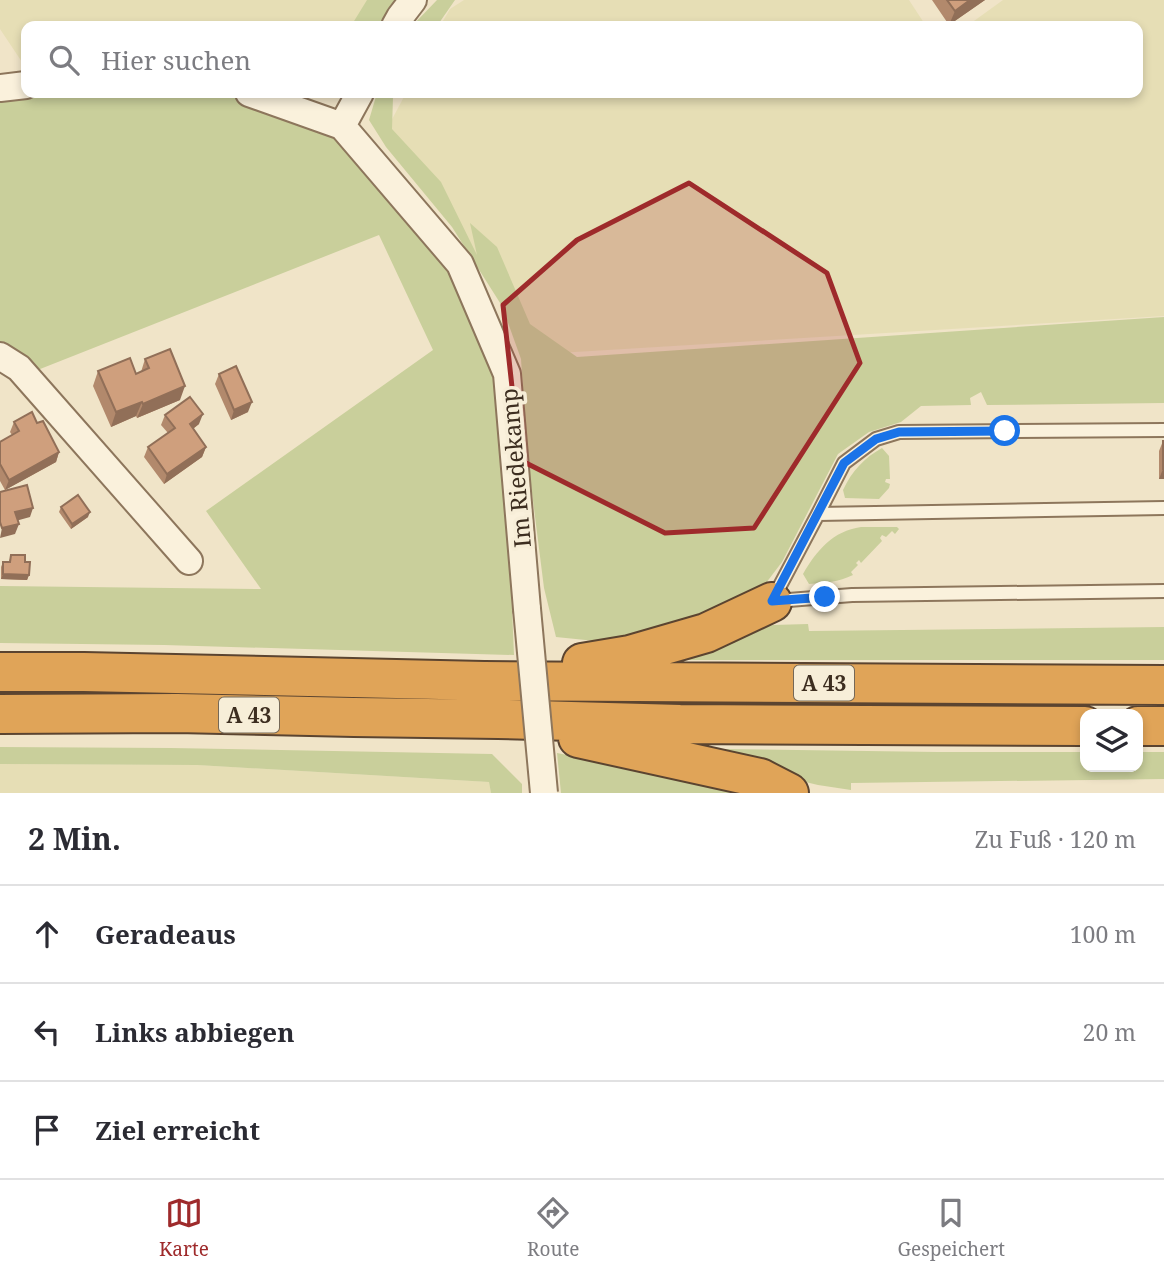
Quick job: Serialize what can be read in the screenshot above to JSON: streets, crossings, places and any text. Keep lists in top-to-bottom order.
{
  "streets": {
    "highway": ["A 43"],
    "street": ["Im Riedekamp"]
  },
  "page": {
    "search": "Hier suchen",
    "heading": ["2 Min.", "Zu Fuß · 120 m"],
    "list": [
      ["Geradeaus", "100 m"],
      ["Links abbiegen", "20 m"],
      "Ziel erreicht"
    ],
    "nav": ["Karte", "Route", "Gespeichert"]
  }
}
